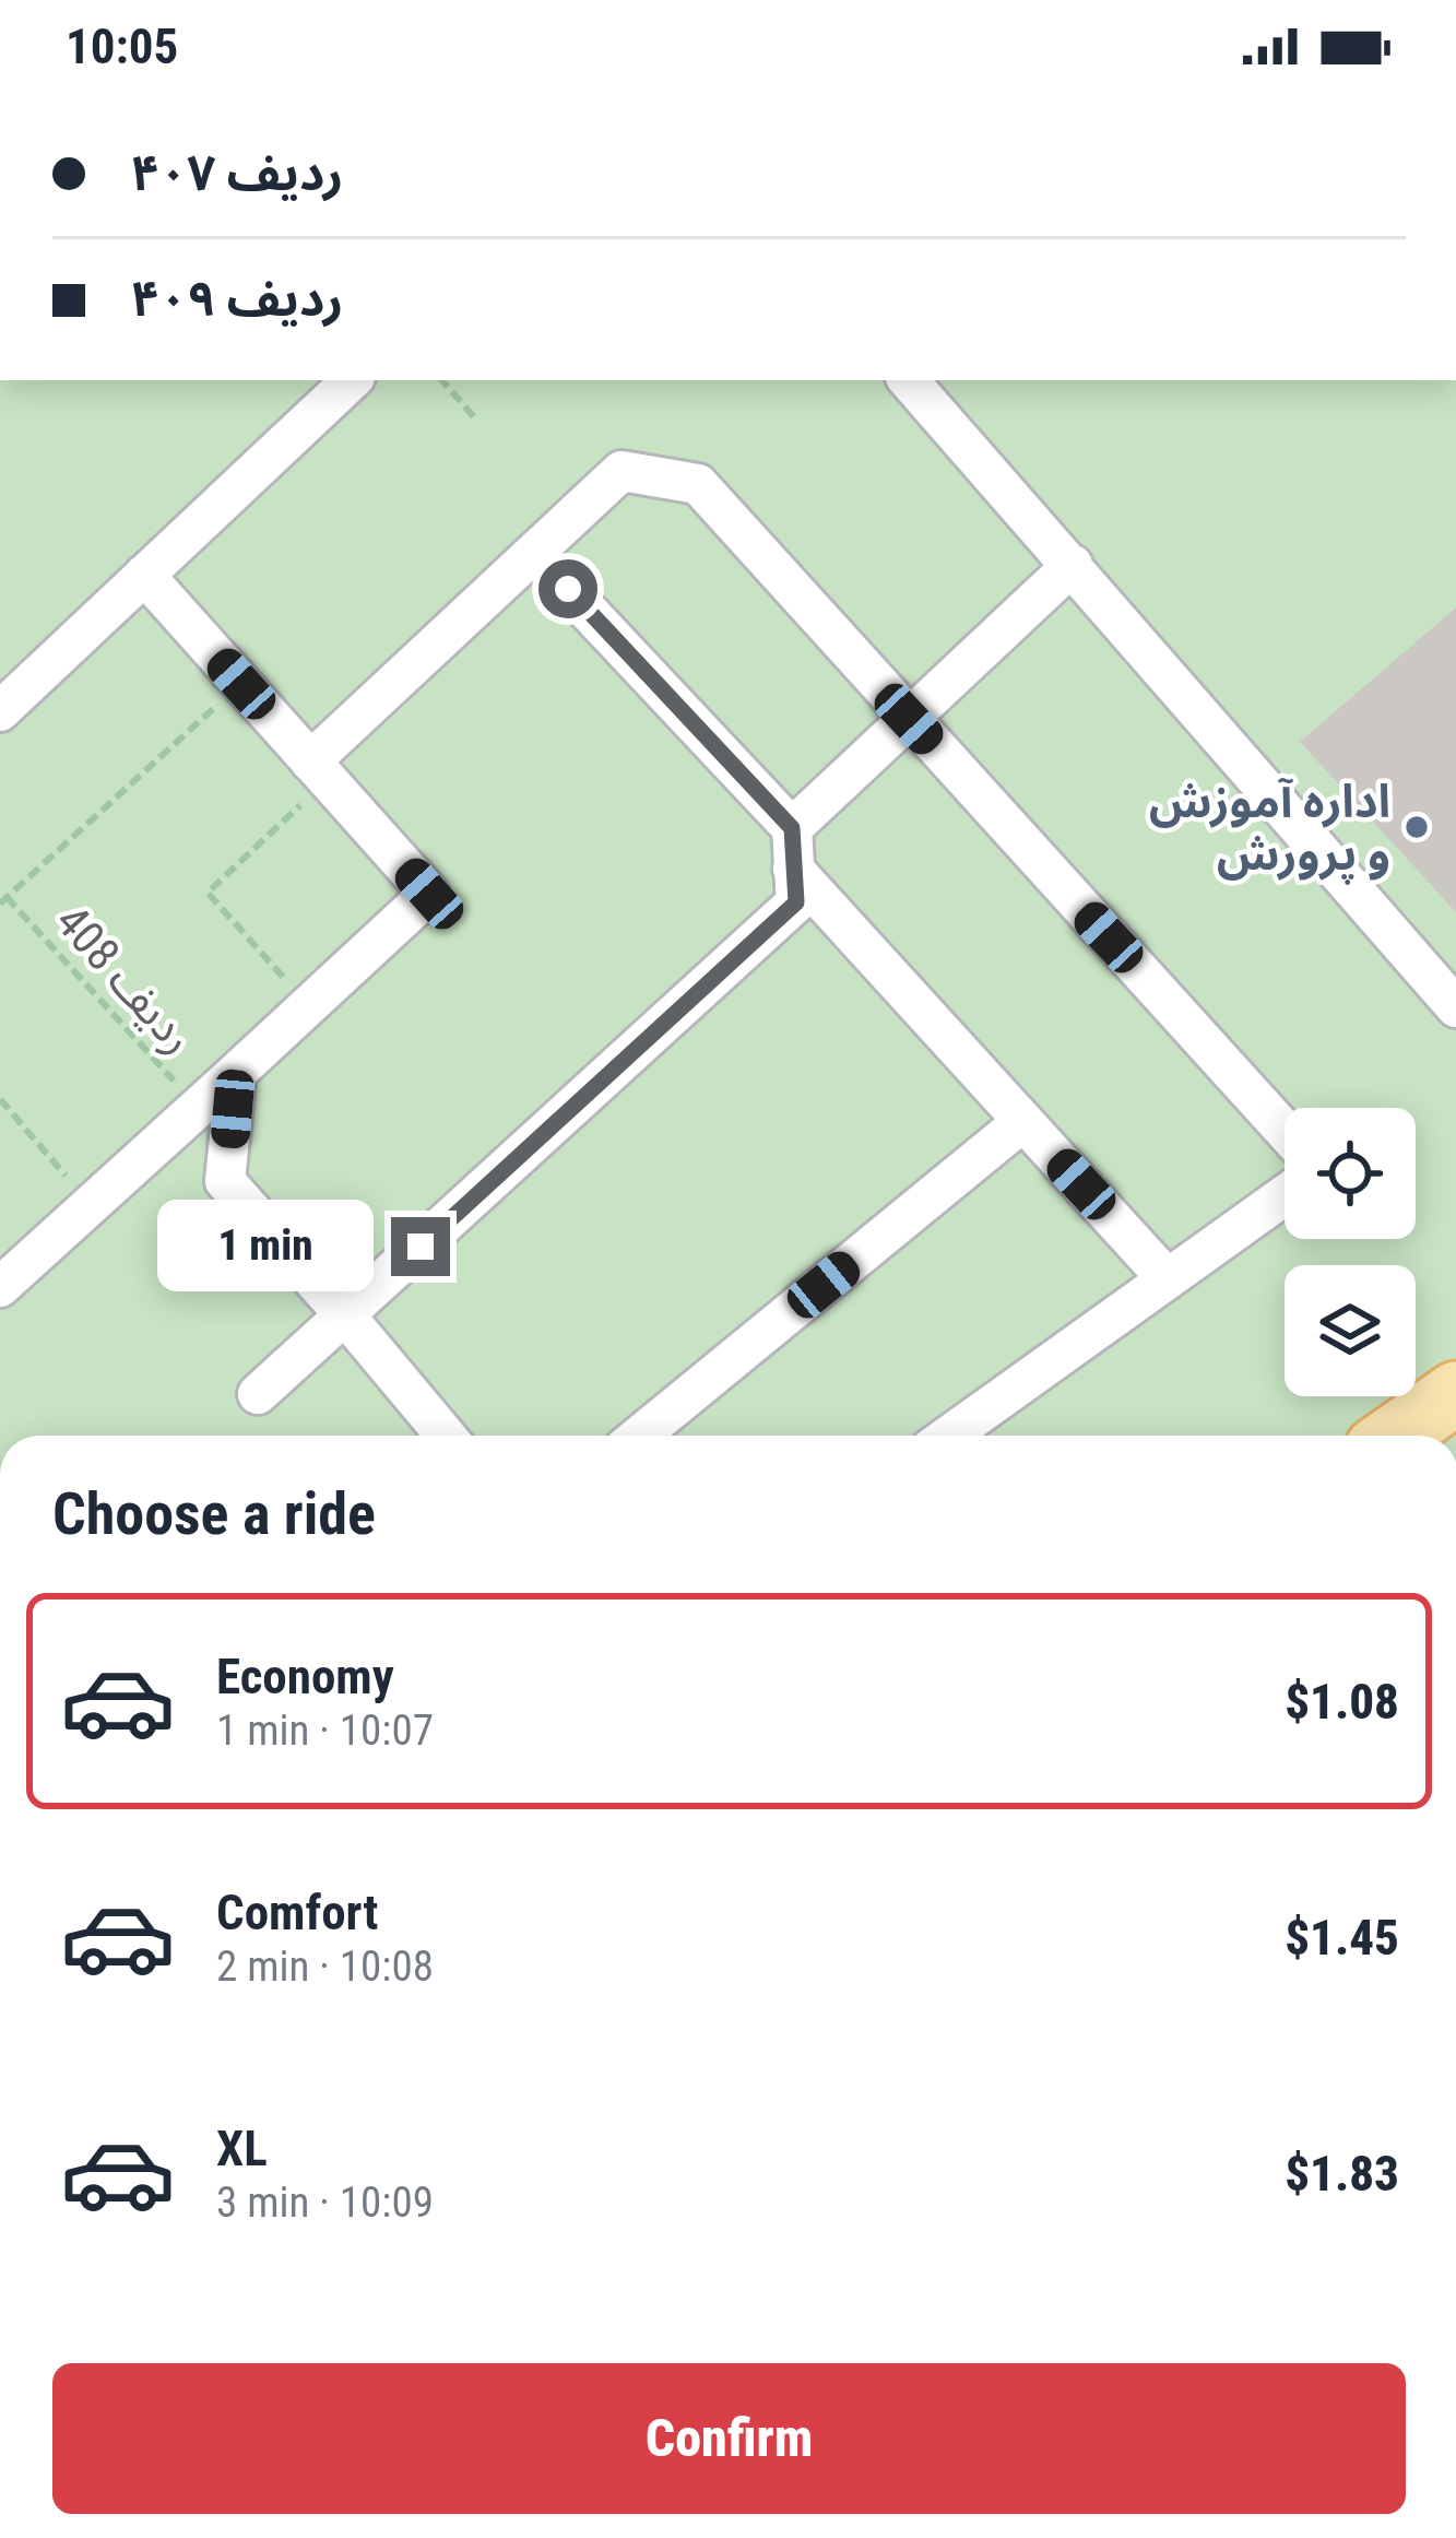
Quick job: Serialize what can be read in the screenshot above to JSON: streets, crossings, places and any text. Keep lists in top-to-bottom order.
{
  "streets": {
    "path": ["ردیف 408"]
  },
  "places": ["اداره آموزش و پرورش"],
  "page": {
    "status": "10:05",
    "banner": ["ردیف ۴۰۷", "ردیف ۴۰۹"],
    "bubble": "1 min",
    "heading": "Choose a ride",
    "list": [
      {
        "name": "Economy",
        "note": "1 min · 10:07",
        "value": "$1.08"
      },
      {
        "name": "Comfort",
        "note": "2 min · 10:08",
        "value": "$1.45"
      },
      {
        "name": "XL",
        "note": "3 min · 10:09",
        "value": "$1.83"
      }
    ],
    "buttons": "Confirm"
  }
}
